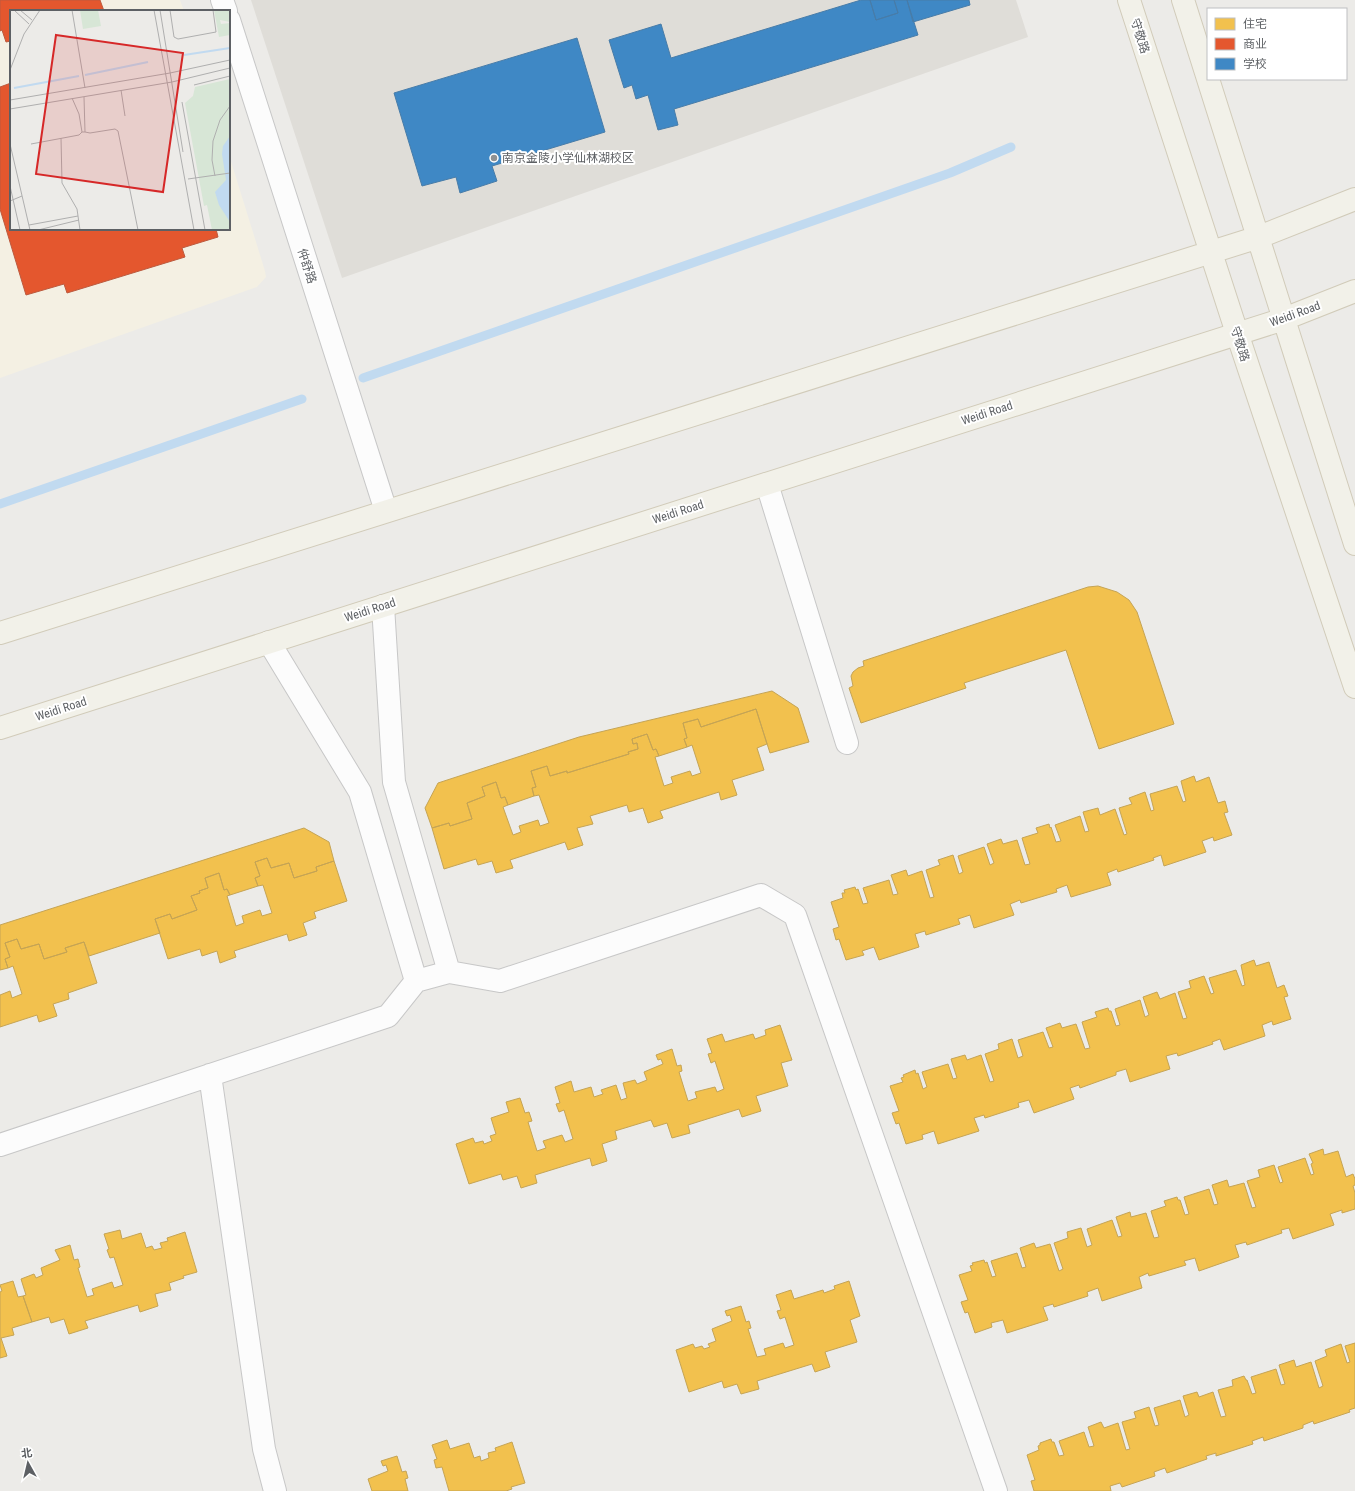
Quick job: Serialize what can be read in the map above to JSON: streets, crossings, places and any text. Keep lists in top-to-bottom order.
{
  "streets": {
    "main road": ["守敬路", "Weidi Road"],
    "street": ["仲舒路"]
  },
  "crossings": [
    ["守敬路", "Weidi Road"]
  ],
  "places": ["南京金陵小学仙林湖校区"],
  "legend": ["住宅", "商业", "学校"],
  "north": "top"
}
